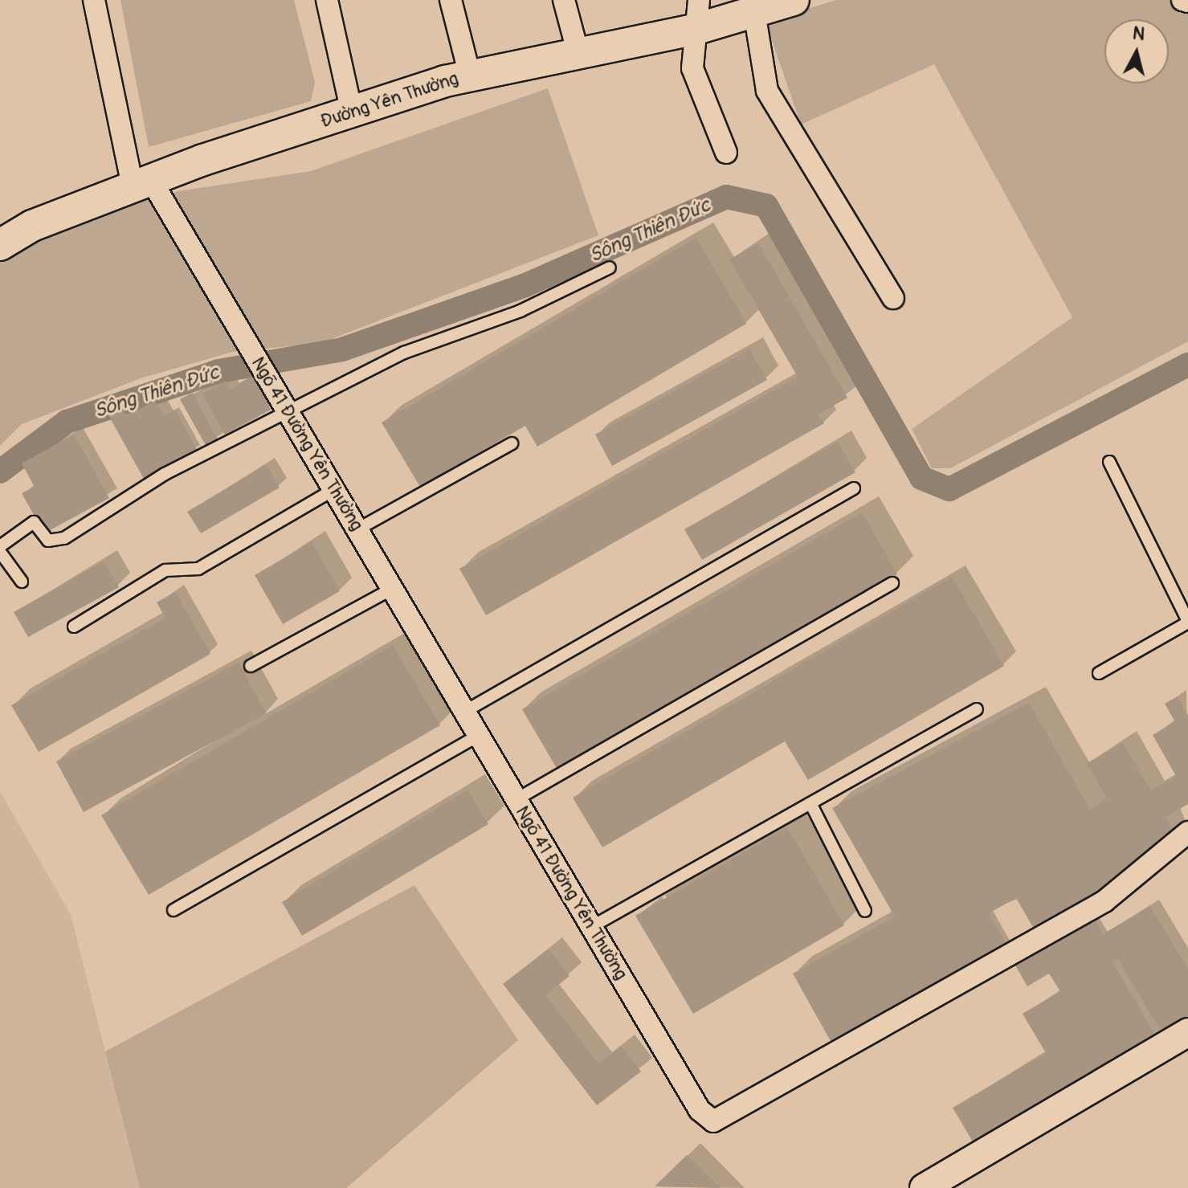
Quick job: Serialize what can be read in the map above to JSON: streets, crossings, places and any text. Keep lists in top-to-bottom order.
{
  "streets": {
    "main road": ["Đường Yên Thường"],
    "street": ["Ngõ 41 Đường Yên Thường"]
  },
  "crossings": [
    ["Đường Yên Thường", "Ngõ 41 Đường Yên Thường"]
  ],
  "water": ["Sông Thiên Đức"],
  "north": "top"
}
